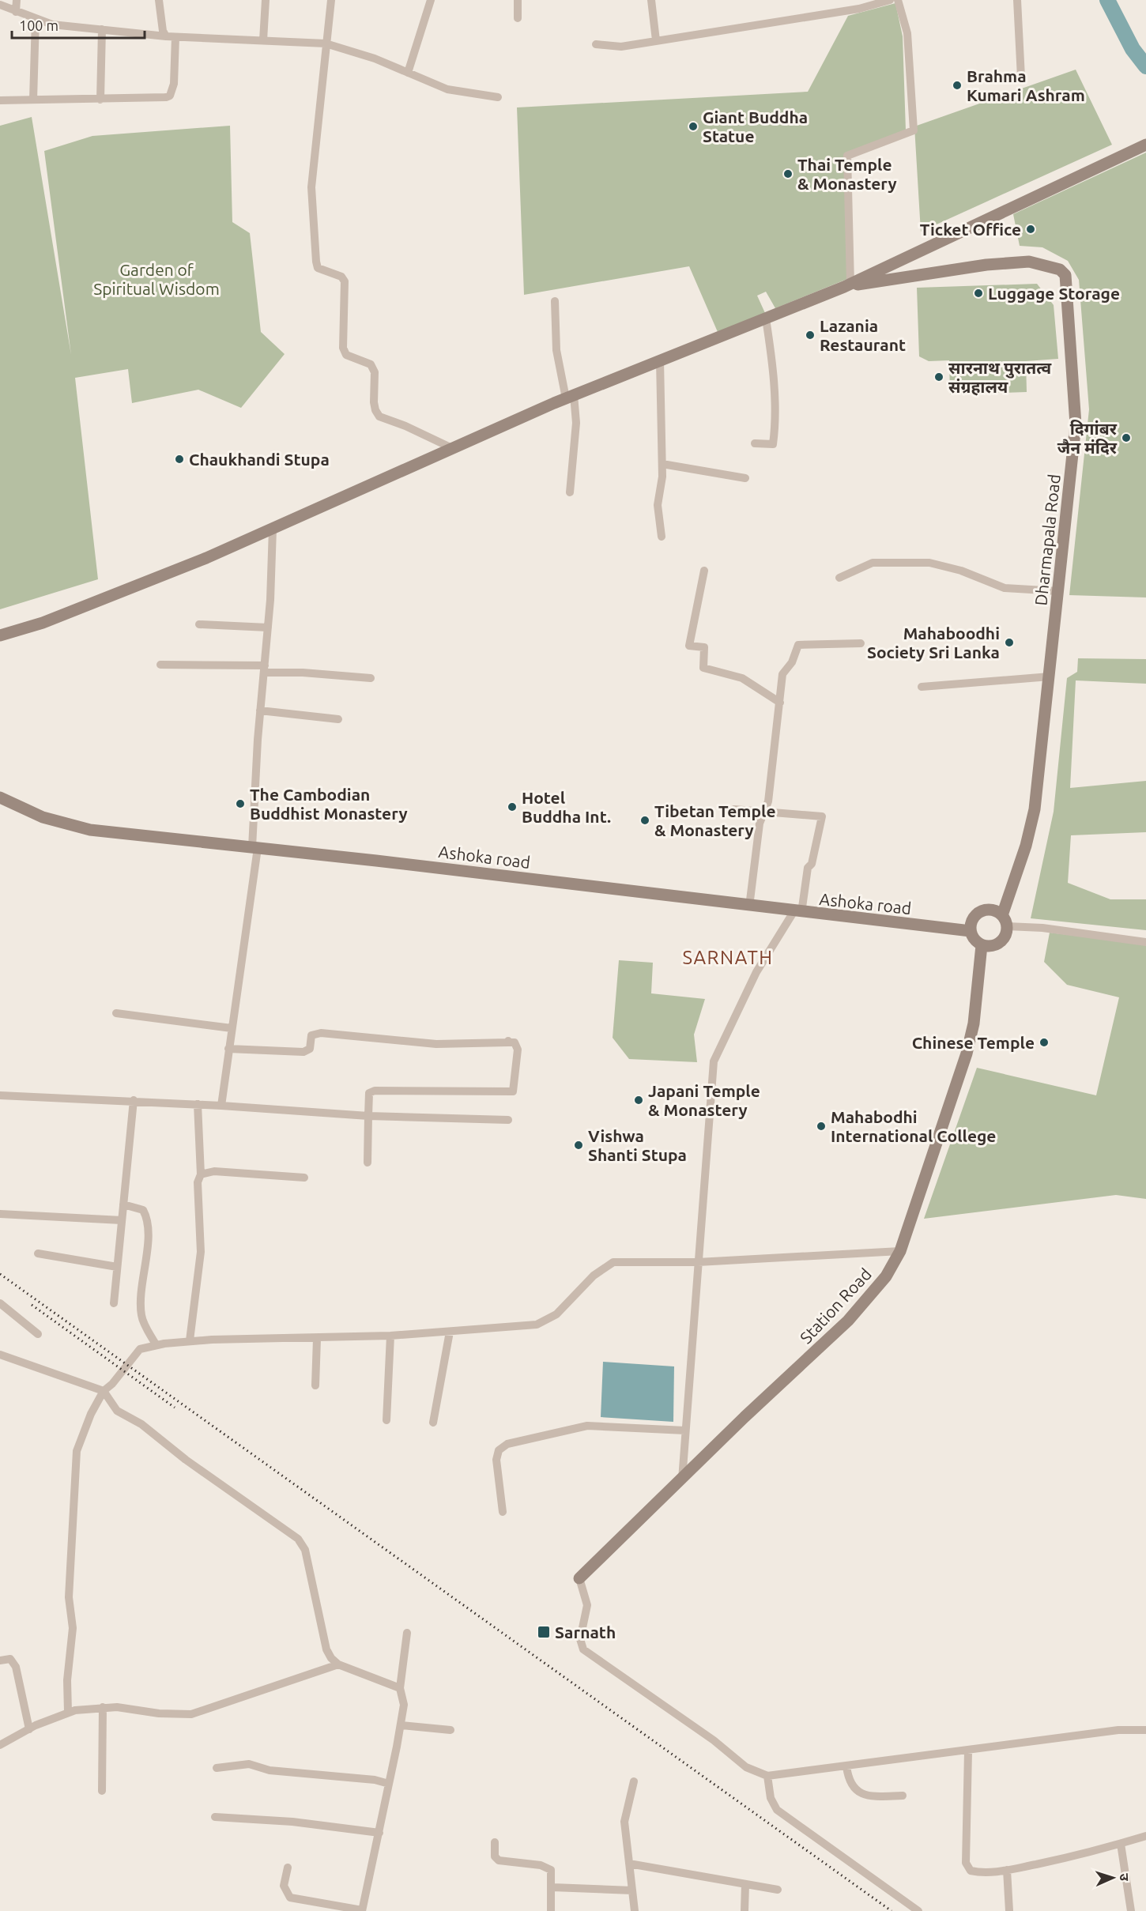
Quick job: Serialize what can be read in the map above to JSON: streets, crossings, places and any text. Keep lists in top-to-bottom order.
{
  "streets": {
    "street": ["Dharmapala Road", "Ashoka road", "Station Road"]
  },
  "crossings": [
    ["Dharmapala Road", "Ashoka road"],
    ["Dharmapala Road", "Station Road"],
    ["Ashoka road", "Station Road"]
  ],
  "districts": ["SARNATH"],
  "parks": ["Garden of Spiritual Wisdom"],
  "places": {
    "other": [
      "Brahma Kumari Ashram",
      "Giant Buddha Statue",
      "Thai Temple & Monastery",
      "Ticket Office",
      "Luggage Storage",
      "Lazania Restaurant",
      "सारनाथ पुरातत्व संग्रहालय",
      "दिगांबर जैन मंदिर",
      "Chaukhandi Stupa",
      "Mahaboodhi Society Sri Lanka",
      "The Cambodian Buddhist Monastery",
      "Hotel Buddha Int.",
      "Tibetan Temple & Monastery",
      "Chinese Temple",
      "Japani Temple & Monastery",
      "Mahabodhi International College",
      "Vishwa Shanti Stupa"
    ],
    "transit": ["Sarnath"]
  },
  "scale_bar": "100 m",
  "north": "right"
}
